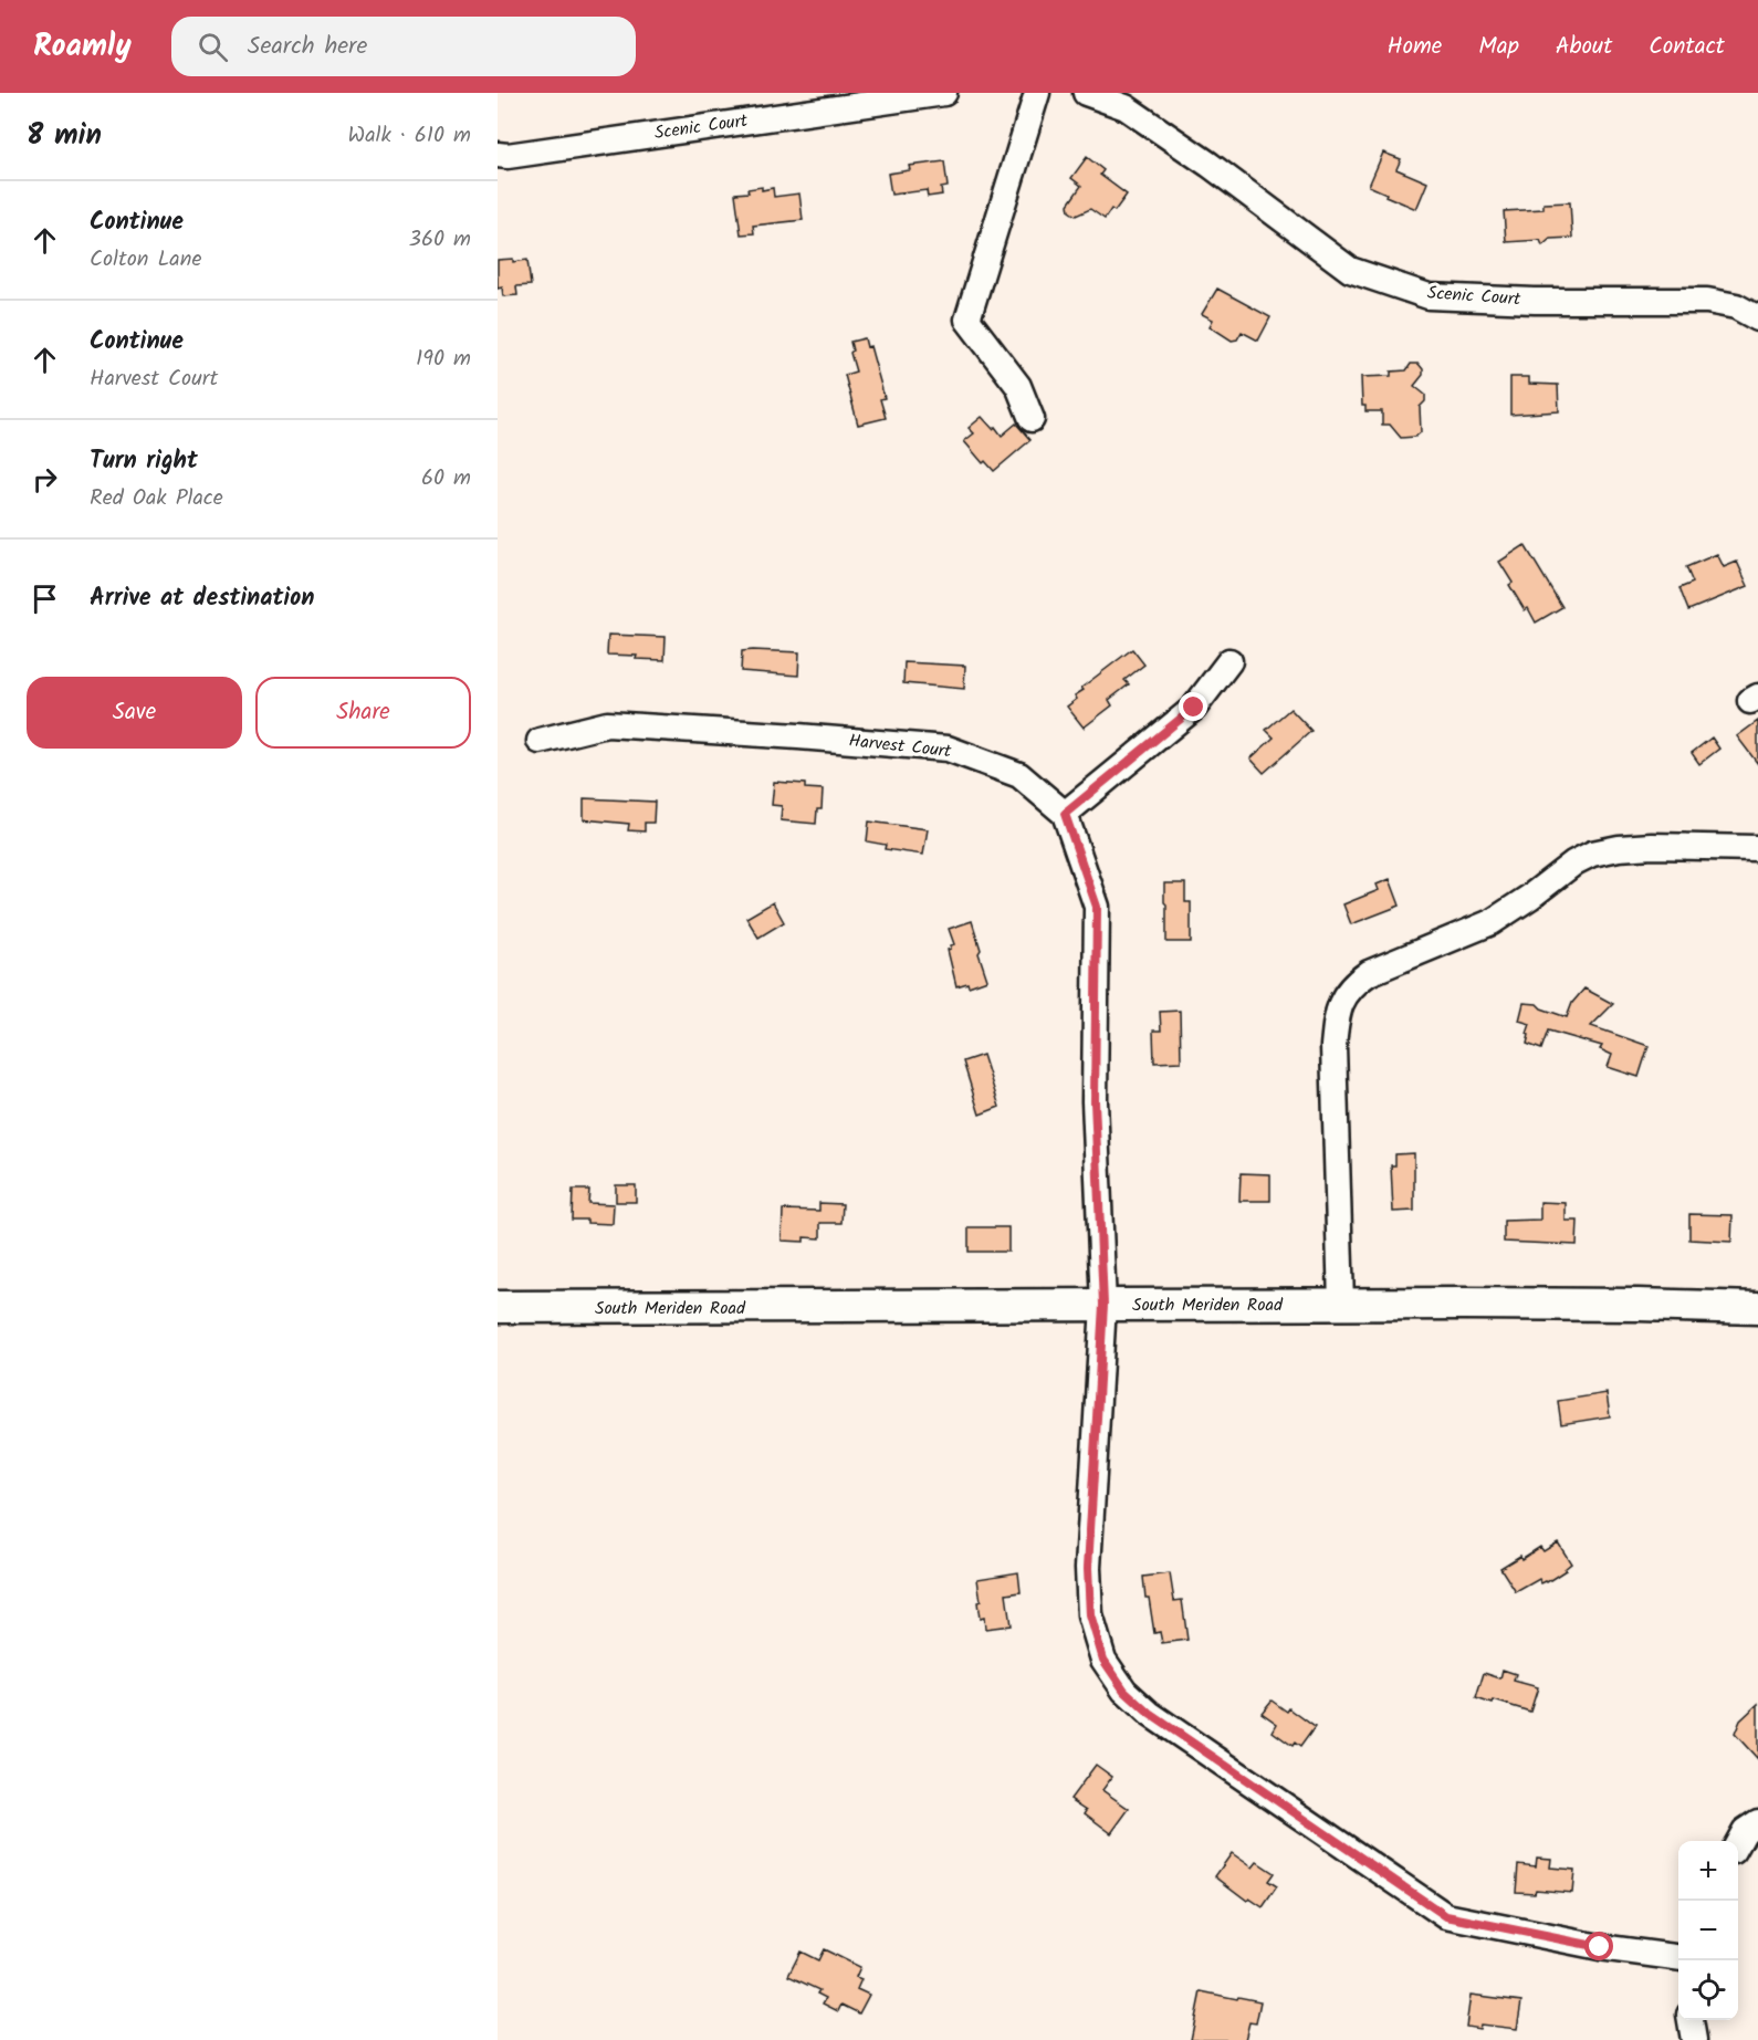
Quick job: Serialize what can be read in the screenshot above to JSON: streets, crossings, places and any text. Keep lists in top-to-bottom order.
{
  "streets": {
    "main road": ["South Meriden Road"],
    "street": ["Scenic Court", "Harvest Court"]
  },
  "page": {
    "header": "Roamly",
    "search": "Search here",
    "nav": [
      "Home",
      "Map",
      "About",
      "Contact"
    ],
    "heading": ["8 min", "Walk · 610 m"],
    "list": [
      ["Continue", "Colton Lane", "360 m"],
      ["Continue", "Harvest Court", "190 m"],
      ["Turn right", "Red Oak Place", "60 m"],
      "Arrive at destination"
    ],
    "buttons": ["Save", "Share"],
    "map_buttons": ["+", "−"]
  }
}
